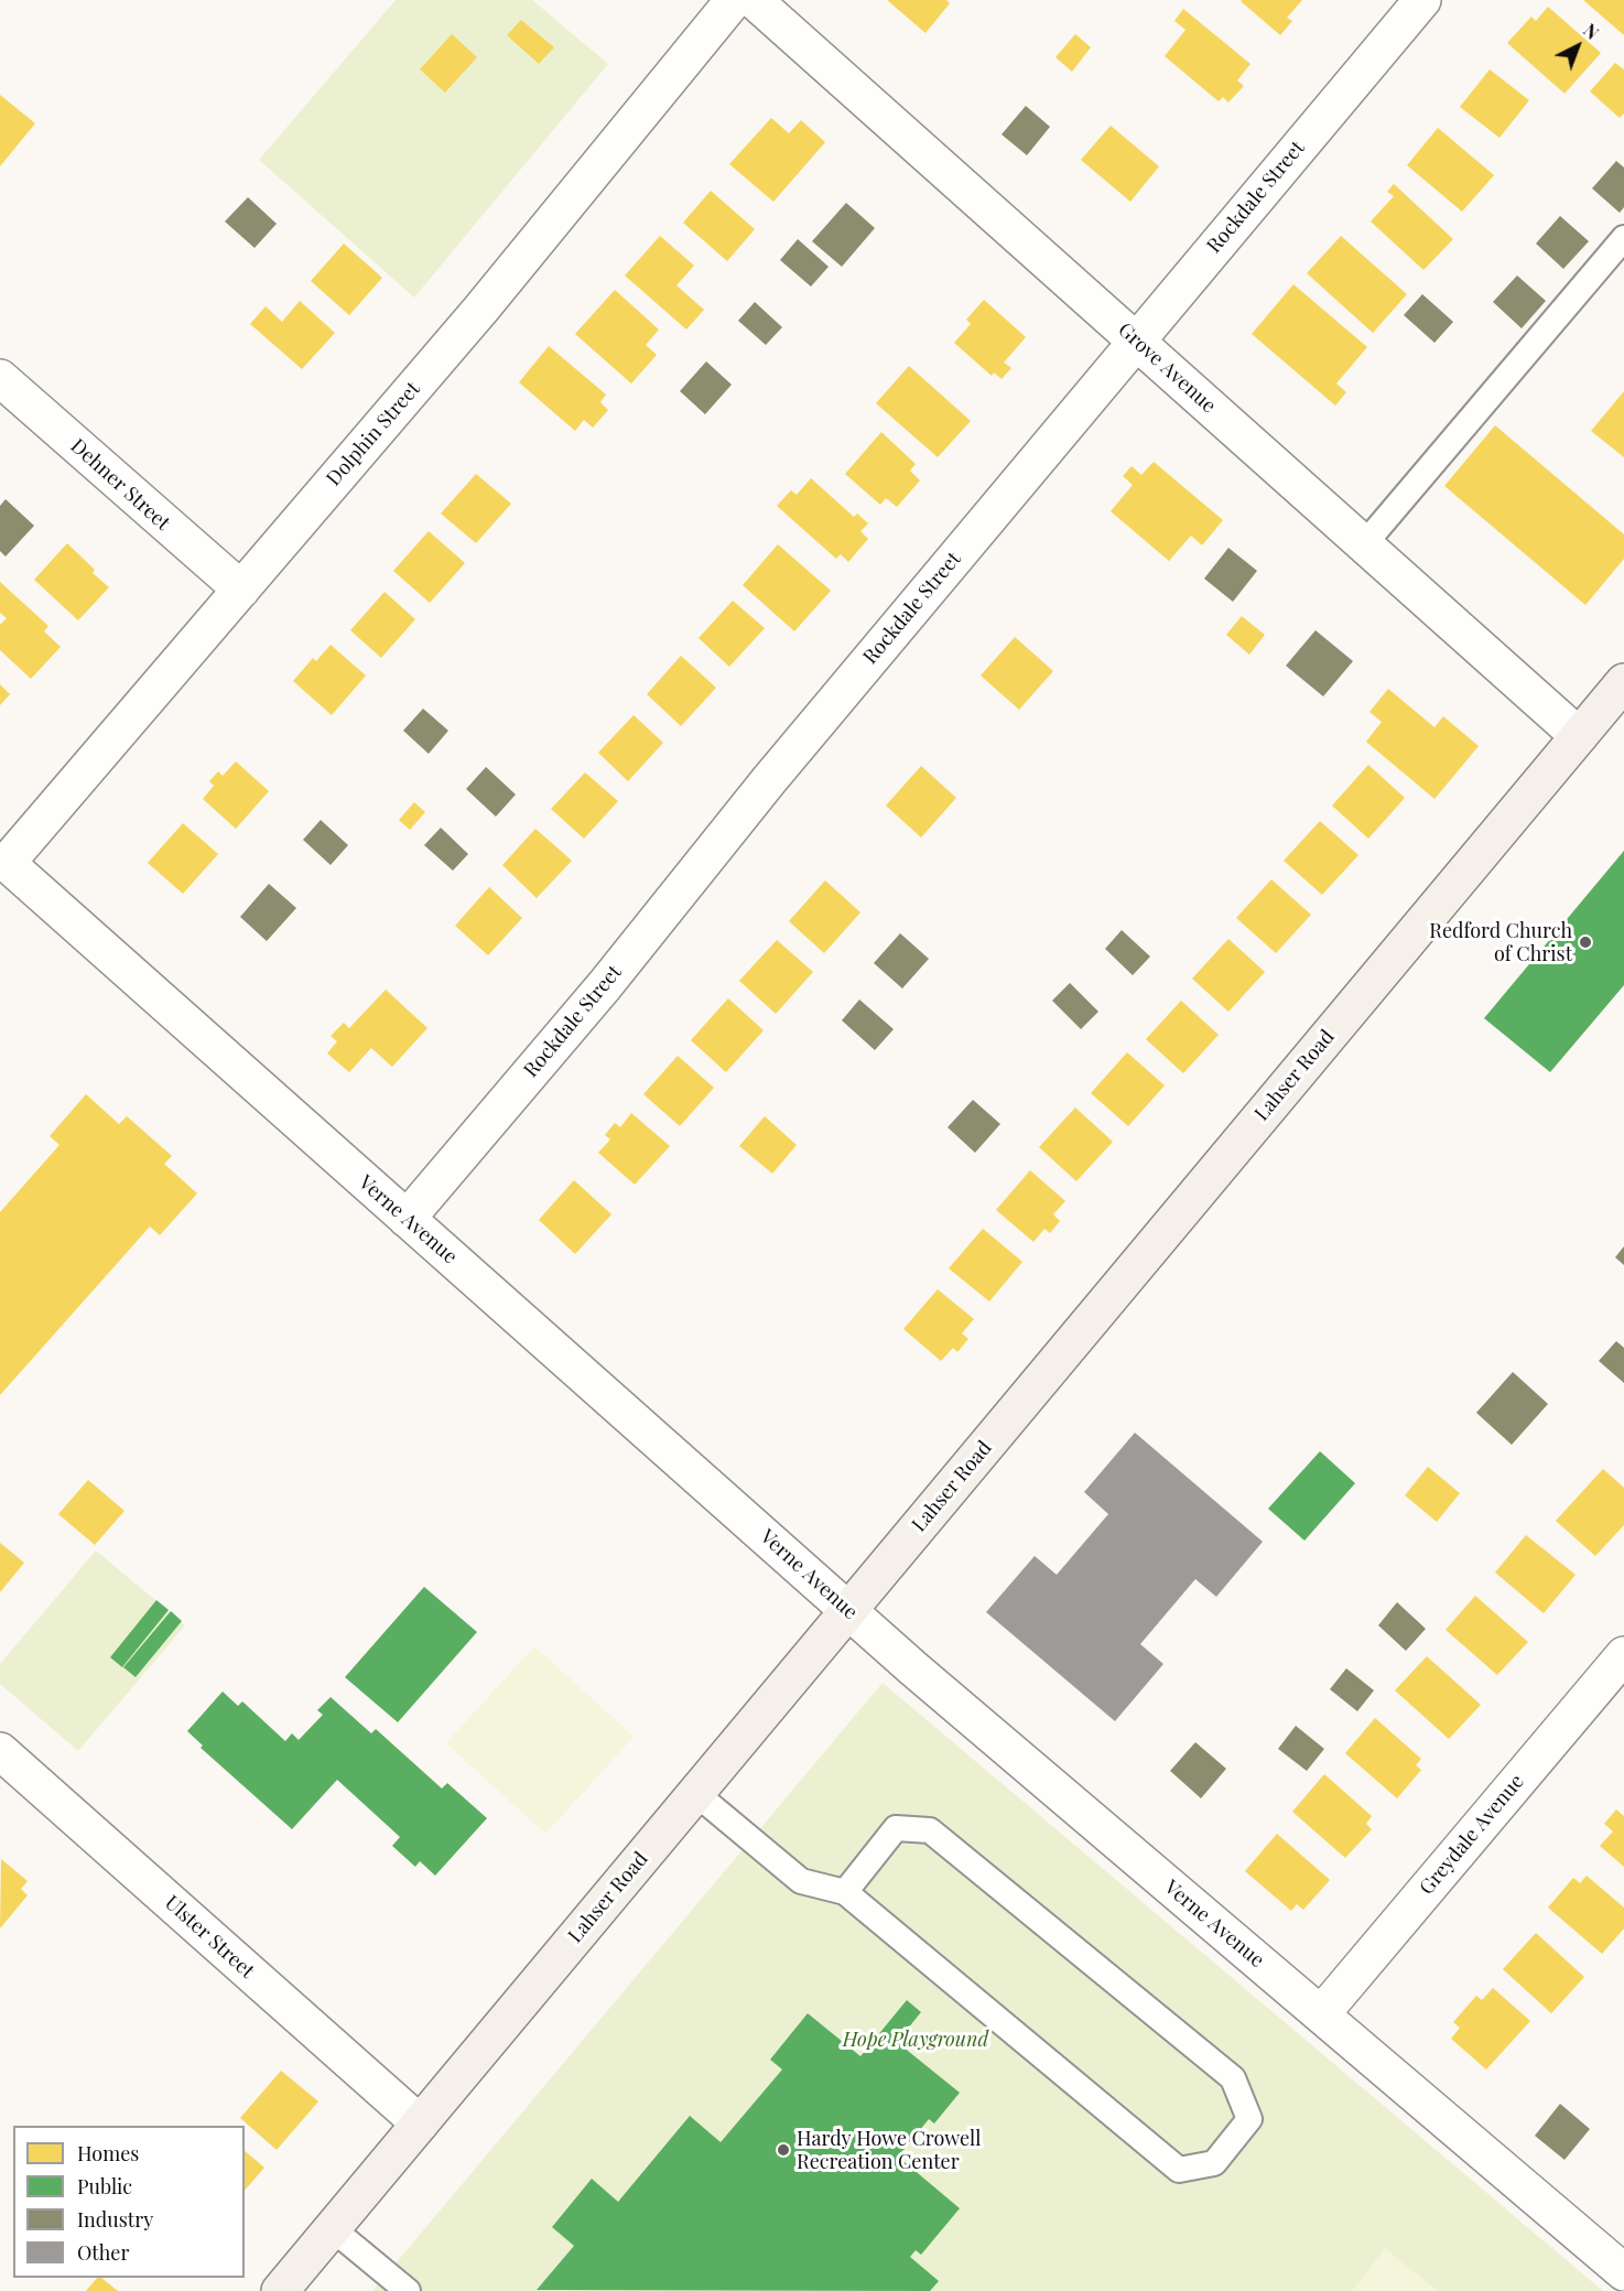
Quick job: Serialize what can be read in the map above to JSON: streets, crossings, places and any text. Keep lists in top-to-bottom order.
{
  "streets": {
    "main road": ["Lahser Road"],
    "street": [
      "Rockdale Street",
      "Grove Avenue",
      "Dolphin Street",
      "Dehner Street",
      "Verne Avenue",
      "Greydale Avenue",
      "Ulster Street"
    ]
  },
  "crossings": [
    ["Rockdale Street", "Grove Avenue"],
    ["Rockdale Street", "Verne Avenue"],
    ["Grove Avenue", "Lahser Road"],
    ["Dolphin Street", "Dehner Street"],
    ["Dolphin Street", "Verne Avenue"],
    ["Lahser Road", "Verne Avenue"],
    ["Lahser Road", "Ulster Street"],
    ["Verne Avenue", "Greydale Avenue"]
  ],
  "parks": ["Hope Playground"],
  "places": ["Redford Church of Christ", "Hardy Howe Crowell Recreation Center"],
  "legend": [
    "Homes",
    "Public",
    "Industry",
    "Other"
  ],
  "north": "top right"
}
